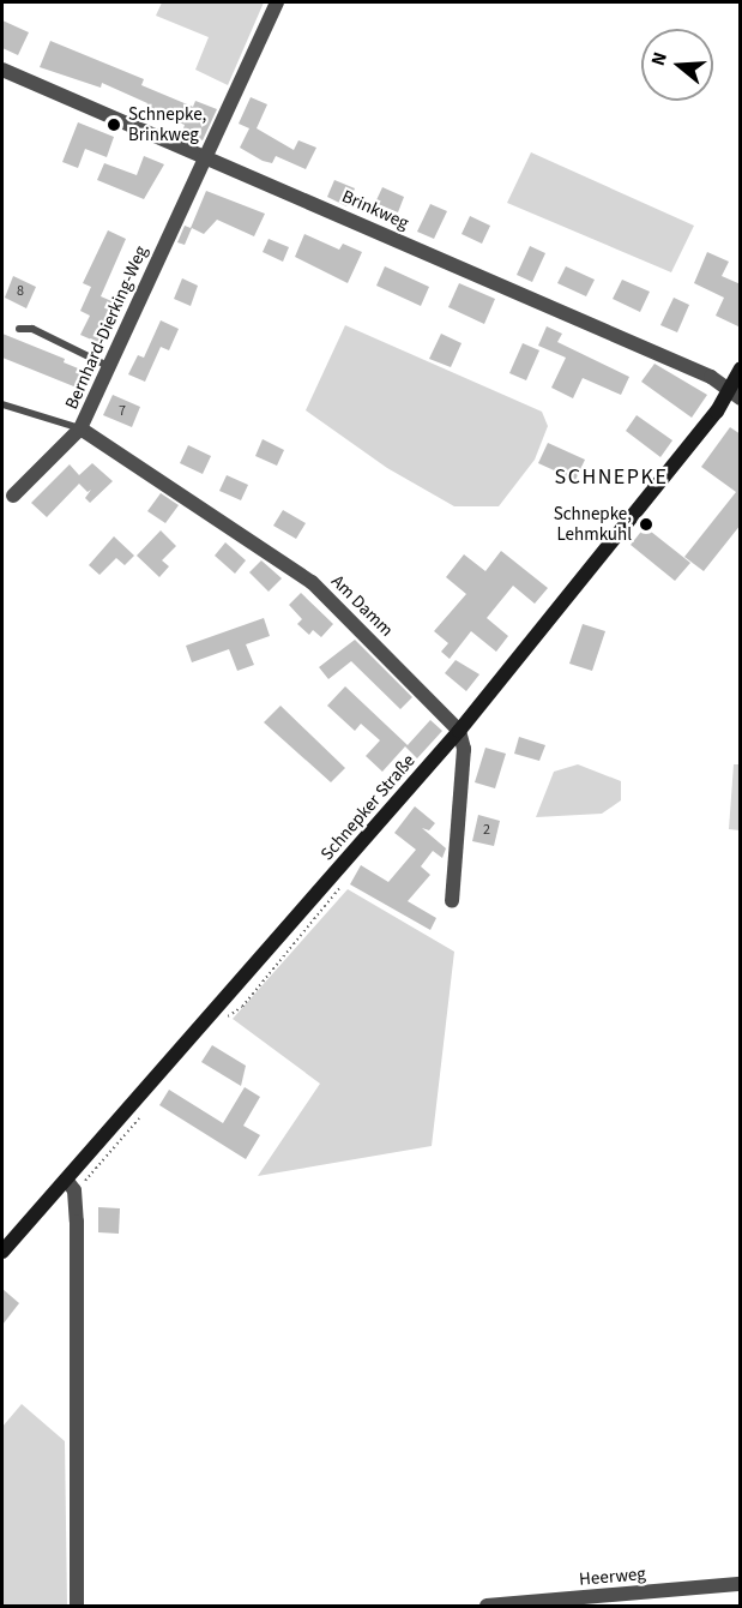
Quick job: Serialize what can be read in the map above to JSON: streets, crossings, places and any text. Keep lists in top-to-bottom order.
{
  "streets": {
    "main road": ["Schnepker Straße"],
    "street": [
      "Brinkweg",
      "Bernhard-Dierking-Weg",
      "Am Damm",
      "Heerweg"
    ]
  },
  "crossings": [
    ["Brinkweg", "Bernhard-Dierking-Weg"],
    ["Brinkweg", "Schnepker Straße"],
    ["Bernhard-Dierking-Weg", "Am Damm"],
    ["Am Damm", "Schnepker Straße"]
  ],
  "districts": ["SCHNEPKE"],
  "places": ["Schnepke, Brinkweg", "Schnepke, Lehmkuhl"],
  "house_numbers": ["8", "7", "2"],
  "north": "left"
}
